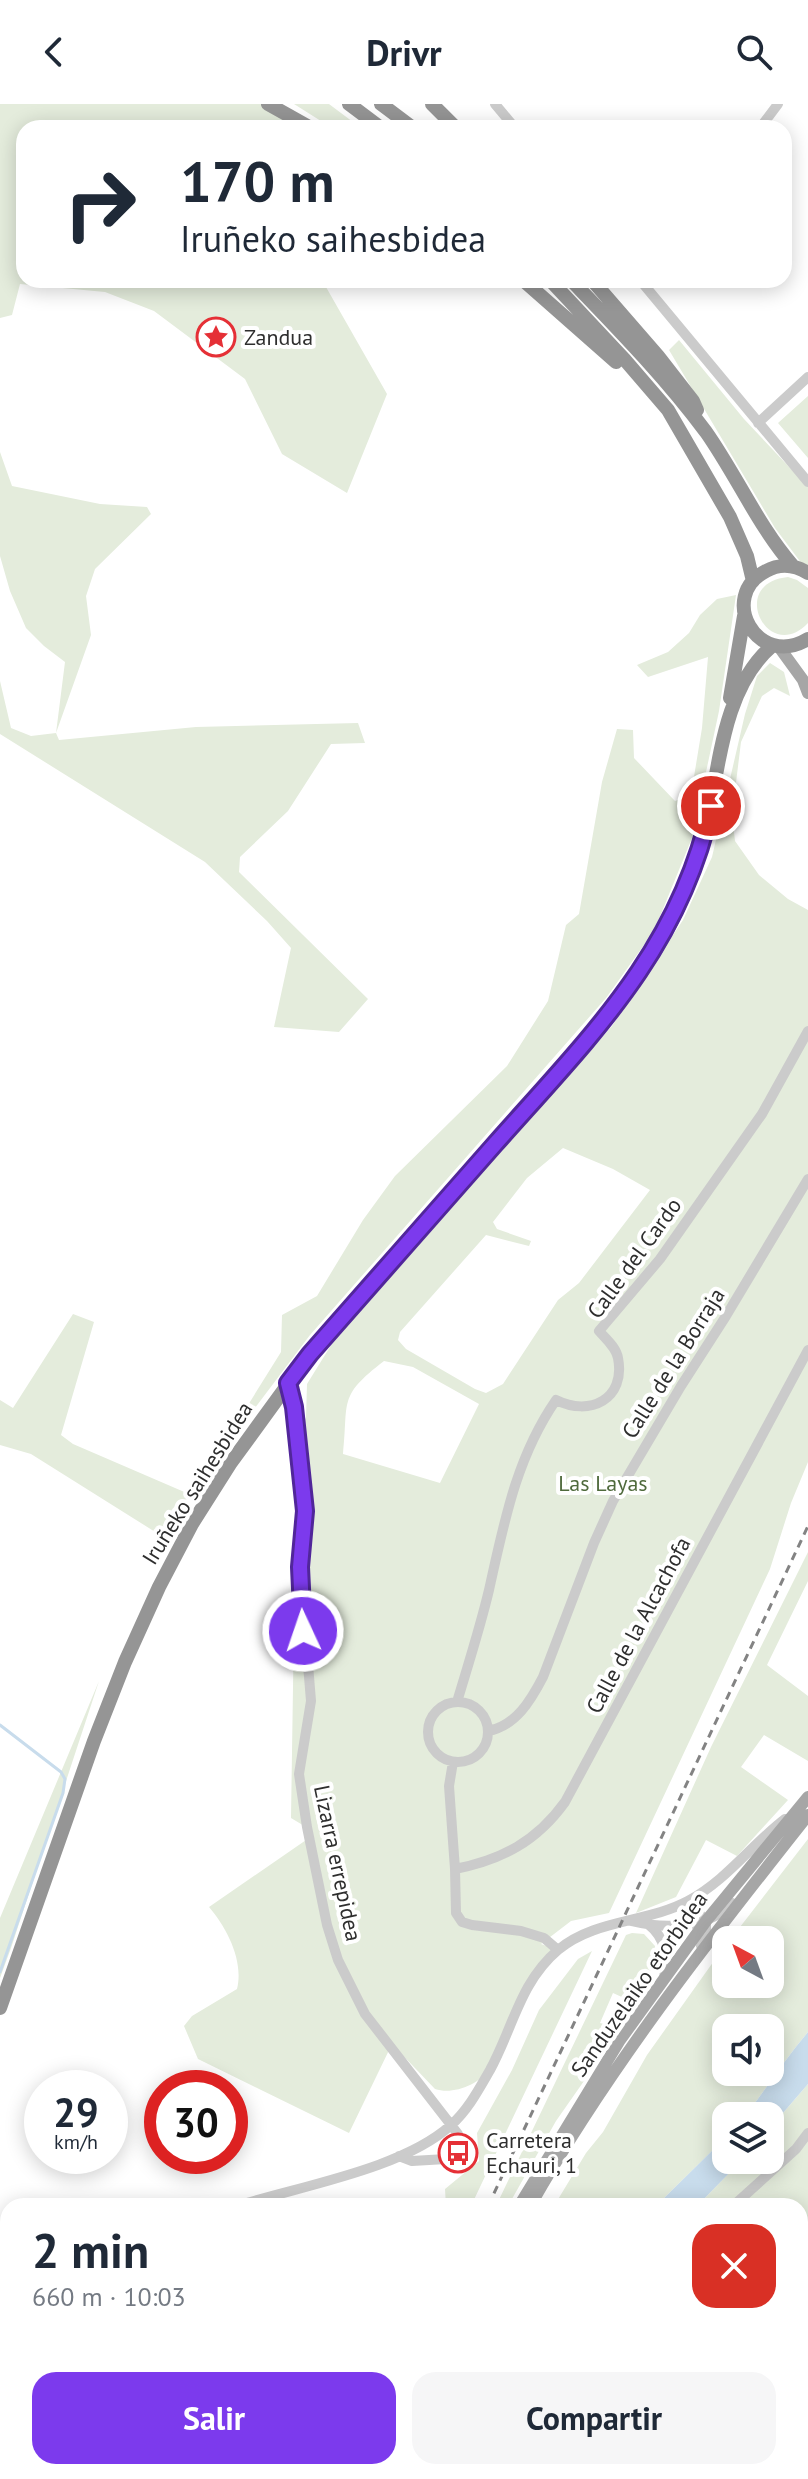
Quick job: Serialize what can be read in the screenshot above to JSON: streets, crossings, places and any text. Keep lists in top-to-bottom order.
{
  "streets": {
    "highway": ["Iruñeko saihesbidea"],
    "main road": ["Sanduzelaiko etorbidea"],
    "street": [
      "Calle del Cardo",
      "Calle de la Borraja",
      "Calle de la Alcachofa",
      "Lizarra errepidea"
    ]
  },
  "crossings": [
    ["Calle del Cardo", "Calle de la Borraja"],
    ["Iruñeko saihesbidea", "Lizarra errepidea"]
  ],
  "parks": ["Las Layas"],
  "places": {
    "place": ["Zandua"],
    "bus stop": ["Carretera Echauri, 1"]
  },
  "north": "top left",
  "page": {
    "header": "Drivr",
    "turn": ["170 m", "Iruñeko saihesbidea"],
    "speed": "29 km/h",
    "limit": "30",
    "heading": ["2 min", "660 m · 10:03"],
    "buttons": ["Salir", "Compartir"]
  }
}
